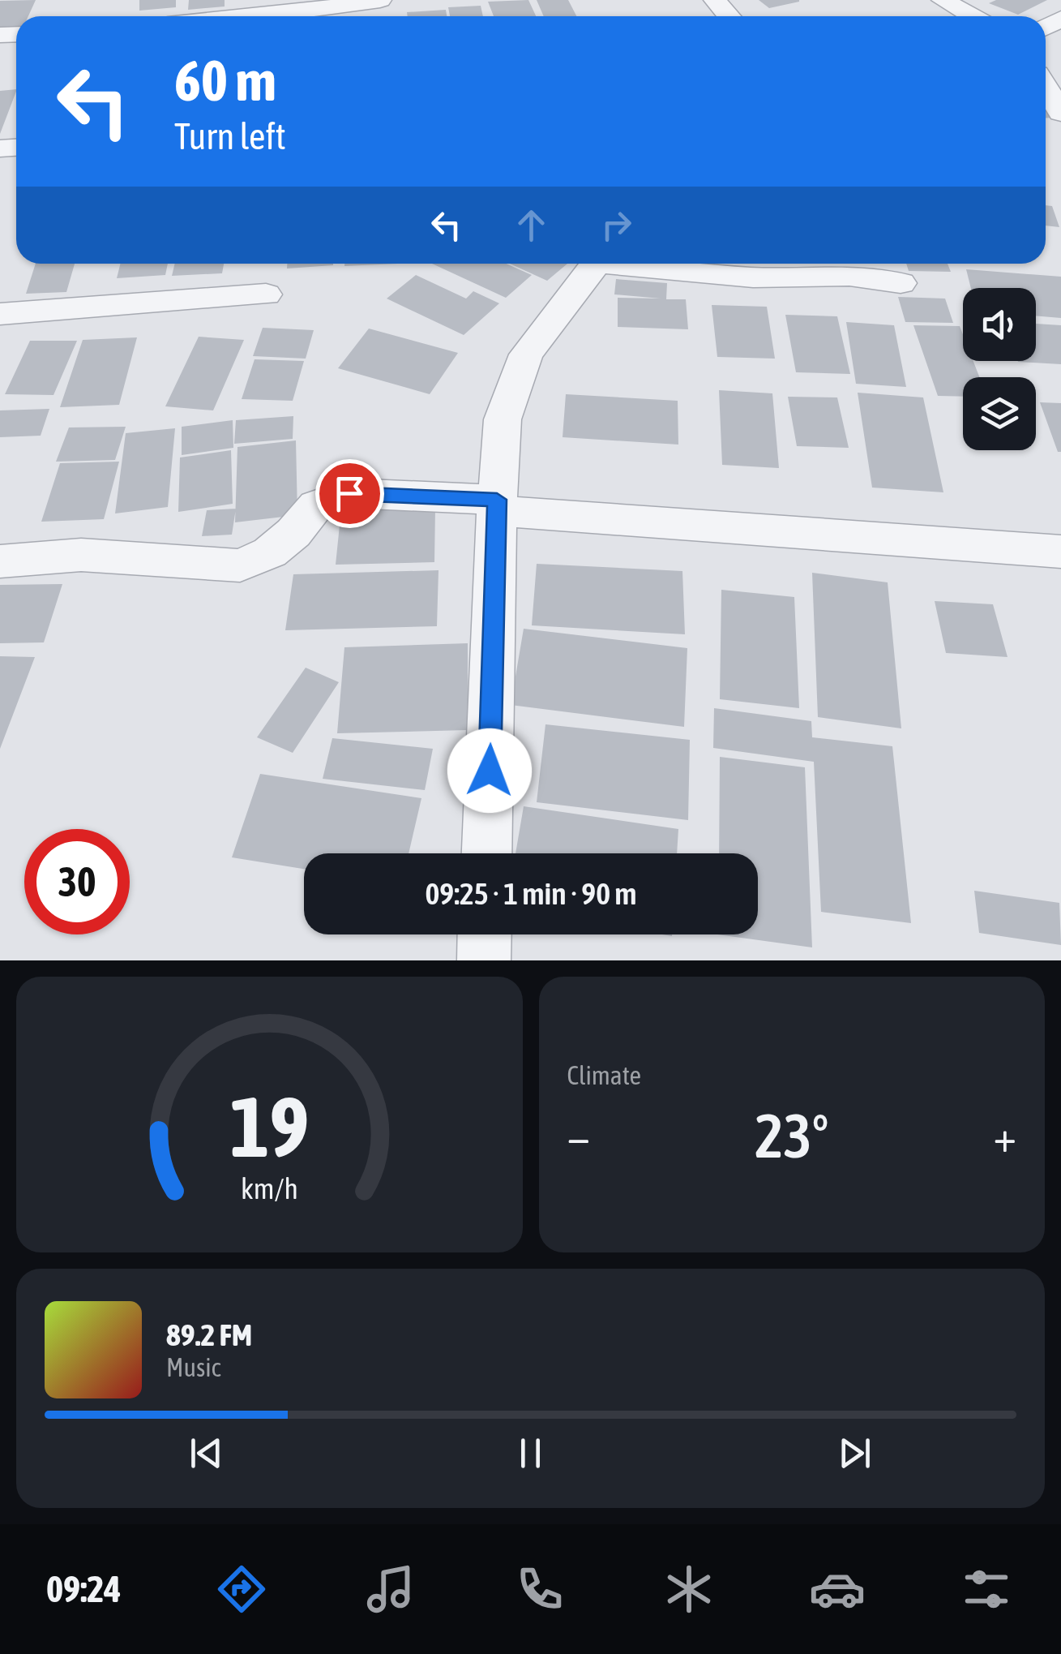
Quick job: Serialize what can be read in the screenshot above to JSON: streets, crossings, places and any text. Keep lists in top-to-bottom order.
{
  "page": {
    "turn": ["60 m", "Turn left"],
    "limit": "30",
    "trip": "09:25 · 1 min · 90 m",
    "tile": "Climate",
    "heat": ["−", "23°", "+"],
    "song": ["89.2 FM", "Music"],
    "tabs": "09:24",
    "gauge": ["19", "km/h"]
  }
}
